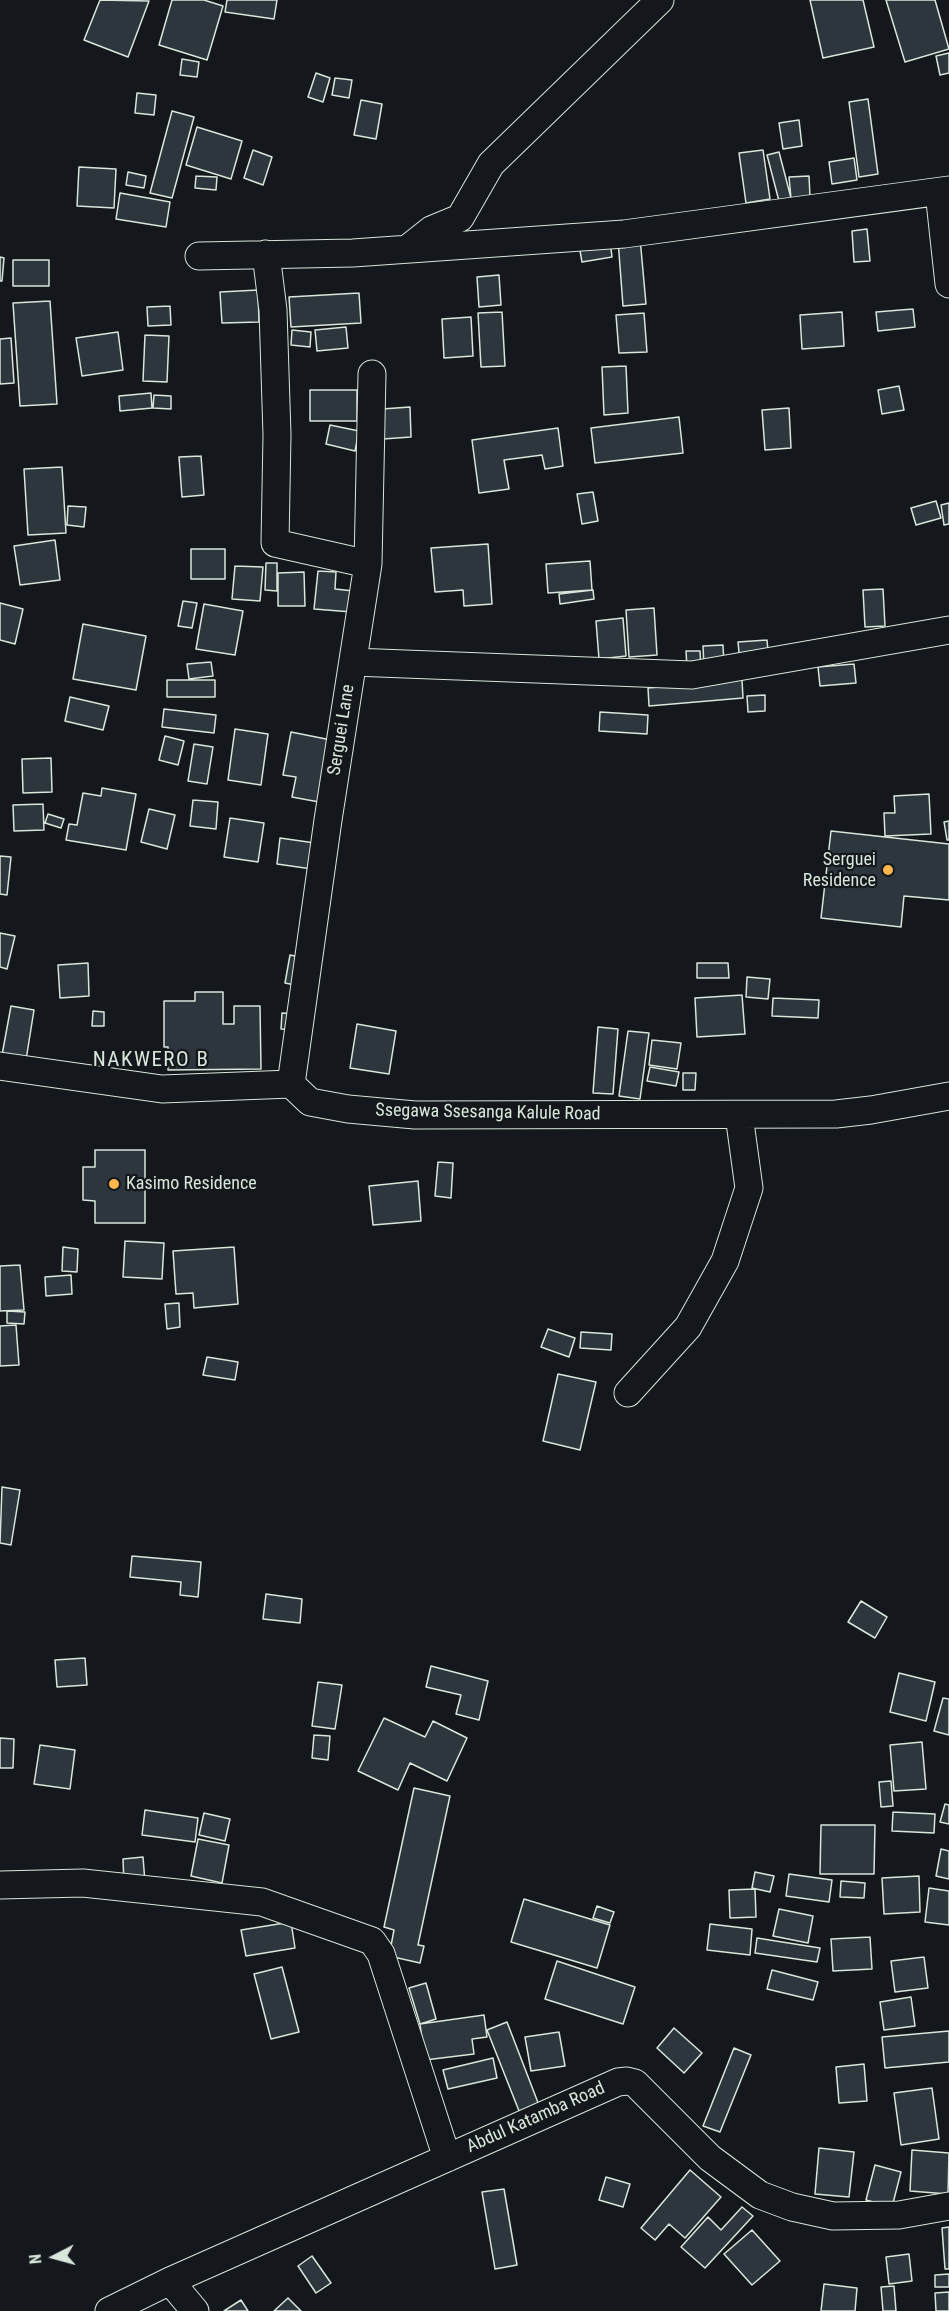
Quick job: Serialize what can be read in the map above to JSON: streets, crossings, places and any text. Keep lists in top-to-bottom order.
{
  "streets": {
    "street": ["Serguei Lane", "Ssegawa Ssesanga Kalule Road", "Abdul Katamba Road"]
  },
  "crossings": [
    ["Serguei Lane", "Ssegawa Ssesanga Kalule Road"]
  ],
  "districts": ["NAKWERO B"],
  "places": ["Serguei Residence", "Kasimo Residence"],
  "north": "left"
}
